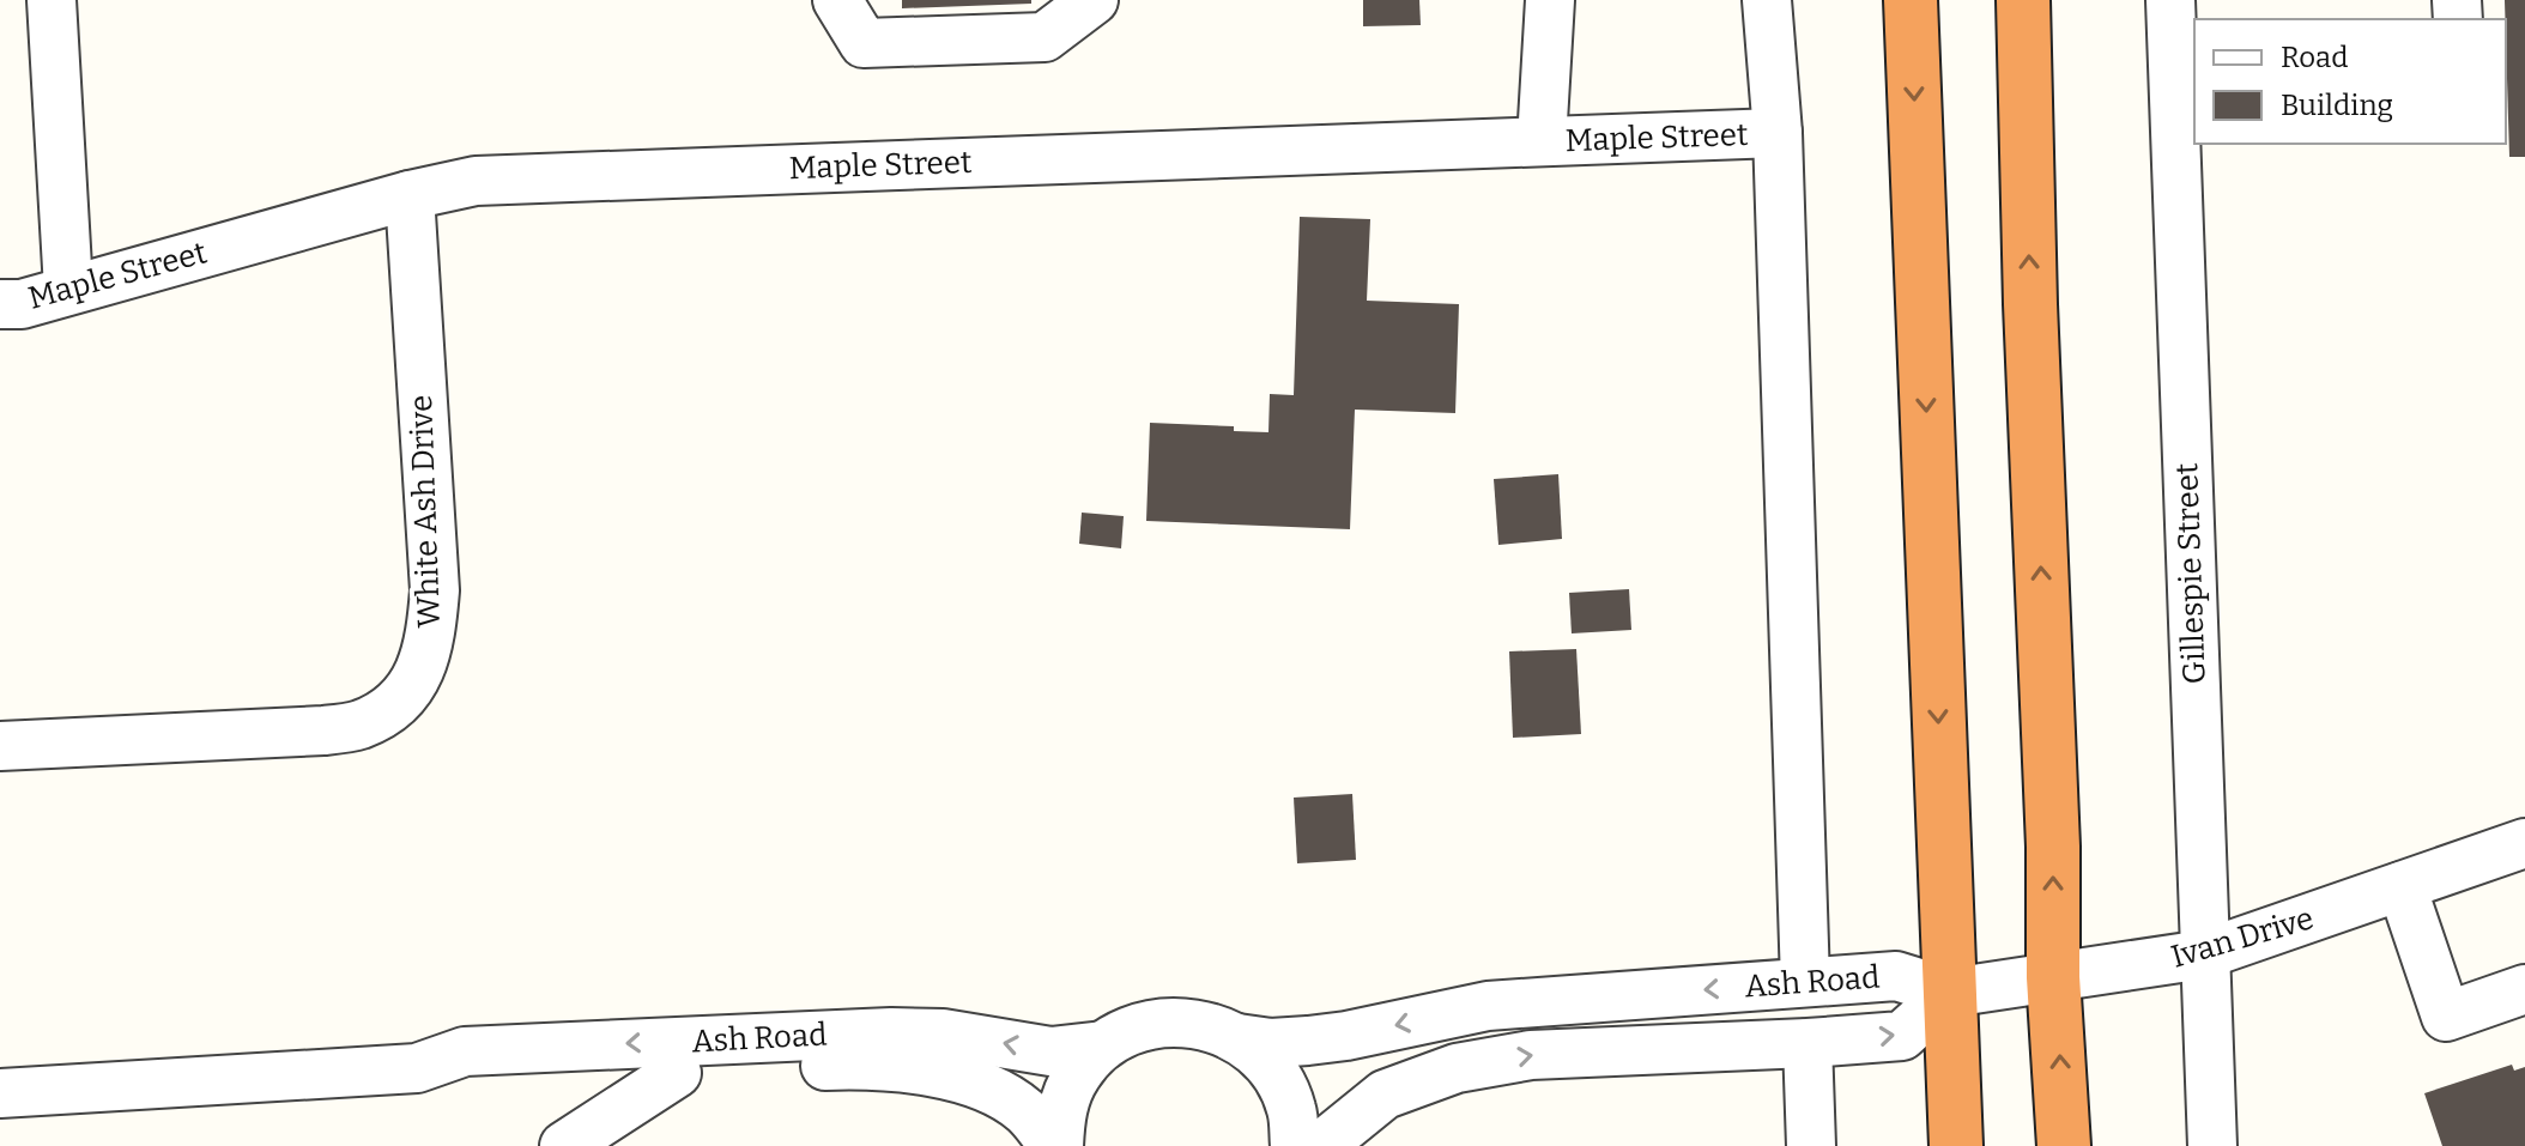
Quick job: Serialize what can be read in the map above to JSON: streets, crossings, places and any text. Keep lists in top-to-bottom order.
{
  "streets": {
    "street": [
      "Maple Street",
      "White Ash Drive",
      "Gillespie Street",
      "Ivan Drive",
      "Ash Road"
    ]
  },
  "crossings": [
    ["Maple Street", "White Ash Drive"],
    ["Gillespie Street", "Ivan Drive"],
    ["Ivan Drive", "Ash Road"]
  ],
  "legend": ["Road", "Building"]
}
